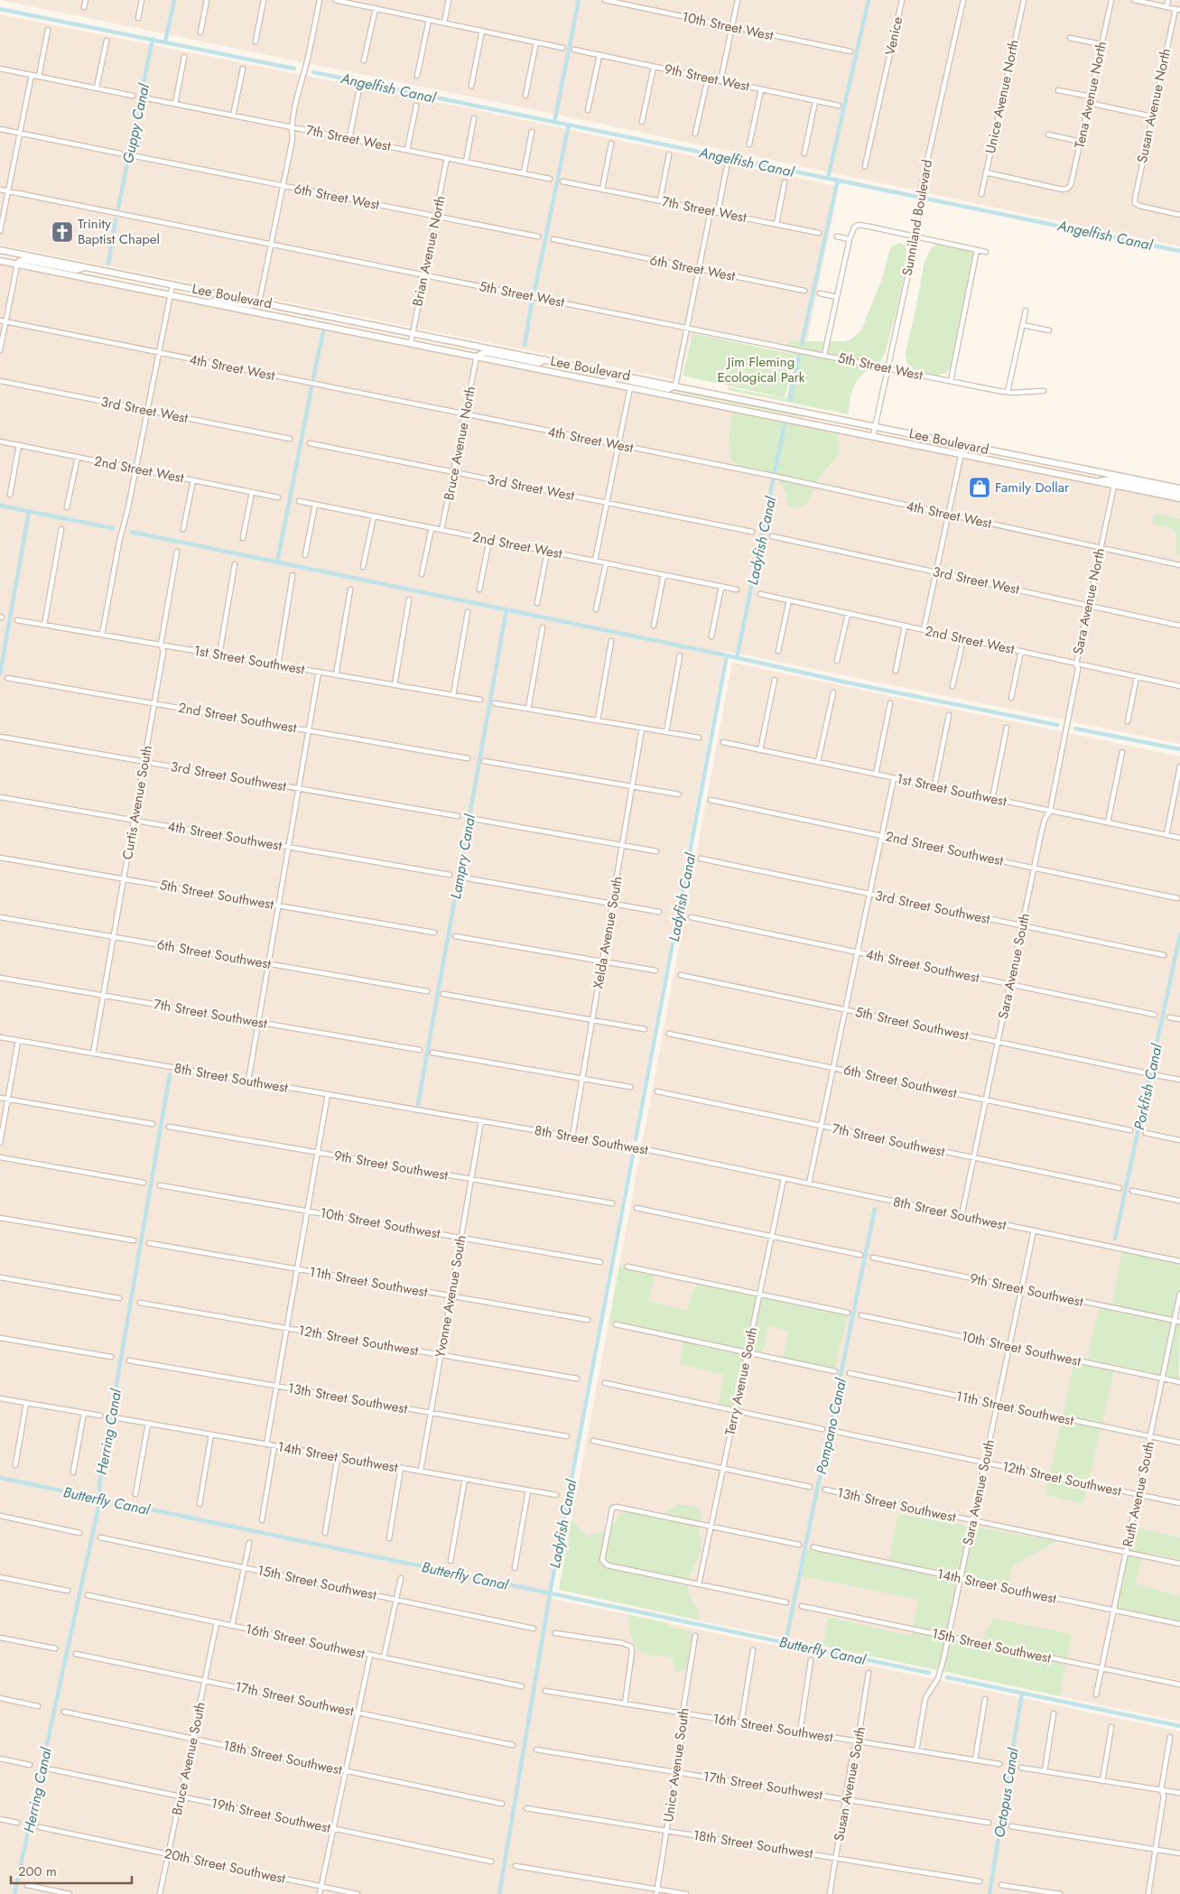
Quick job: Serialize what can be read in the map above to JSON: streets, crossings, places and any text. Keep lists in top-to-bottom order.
{
  "streets": {
    "main road": ["Lee Boulevard"],
    "street": [
      "10th Street West",
      "Venice",
      "9th Street West",
      "Tena Avenue North",
      "Unice Avenue North",
      "Susan Avenue North",
      "7th Street West",
      "6th Street West",
      "Sunniland Boulevard",
      "Brian Avenue North",
      "5th Street West",
      "4th Street West",
      "3rd Street West",
      "Bruce Avenue North",
      "2nd Street West",
      "Sara Avenue North",
      "1st Street Southwest",
      "2nd Street Southwest",
      "3rd Street Southwest",
      "Curtis Avenue South",
      "4th Street Southwest",
      "5th Street Southwest",
      "Xelda Avenue South",
      "6th Street Southwest",
      "Sara Avenue South",
      "7th Street Southwest",
      "8th Street Southwest",
      "9th Street Southwest",
      "10th Street Southwest",
      "11th Street Southwest",
      "Yvonne Avenue South",
      "12th Street Southwest",
      "Terry Avenue South",
      "13th Street Southwest",
      "14th Street Southwest",
      "Ruth Avenue South",
      "15th Street Southwest",
      "16th Street Southwest",
      "17th Street Southwest",
      "18th Street Southwest",
      "Bruce Avenue South",
      "Unice Avenue South",
      "Susan Avenue South",
      "19th Street Southwest",
      "20th Street Southwest"
    ]
  },
  "crossings": [
    ["Tena Avenue North", "Unice Avenue North"],
    ["7th Street West", "Brian Avenue North"],
    ["6th Street West", "Brian Avenue North"],
    ["Sunniland Boulevard", "5th Street West"],
    ["Sunniland Boulevard", "Lee Boulevard"],
    ["Brian Avenue North", "5th Street West"],
    ["Brian Avenue North", "Lee Boulevard"],
    ["Lee Boulevard", "Bruce Avenue North"],
    ["Lee Boulevard", "Sara Avenue North"],
    ["4th Street West", "Bruce Avenue North"],
    ["4th Street West", "Sara Avenue North"],
    ["3rd Street West", "Bruce Avenue North"],
    ["3rd Street West", "Sara Avenue North"],
    ["Bruce Avenue North", "2nd Street West"],
    ["2nd Street West", "Sara Avenue North"],
    ["Sara Avenue North", "Sara Avenue South"],
    ["1st Street Southwest", "Curtis Avenue South"],
    ["1st Street Southwest", "Sara Avenue South"],
    ["2nd Street Southwest", "Curtis Avenue South"],
    ["2nd Street Southwest", "Sara Avenue South"],
    ["3rd Street Southwest", "Curtis Avenue South"],
    ["3rd Street Southwest", "Sara Avenue South"],
    ["Curtis Avenue South", "4th Street Southwest"],
    ["Curtis Avenue South", "5th Street Southwest"],
    ["Curtis Avenue South", "6th Street Southwest"],
    ["Curtis Avenue South", "7th Street Southwest"],
    ["Curtis Avenue South", "8th Street Southwest"],
    ["4th Street Southwest", "Sara Avenue South"],
    ["5th Street Southwest", "Sara Avenue South"],
    ["Xelda Avenue South", "8th Street Southwest"],
    ["6th Street Southwest", "Sara Avenue South"],
    ["Sara Avenue South", "7th Street Southwest"],
    ["Sara Avenue South", "8th Street Southwest"],
    ["Sara Avenue South", "9th Street Southwest"],
    ["Sara Avenue South", "10th Street Southwest"],
    ["Sara Avenue South", "11th Street Southwest"],
    ["Sara Avenue South", "12th Street Southwest"],
    ["Sara Avenue South", "13th Street Southwest"],
    ["Sara Avenue South", "14th Street Southwest"],
    ["Sara Avenue South", "15th Street Southwest"],
    ["Sara Avenue South", "16th Street Southwest"],
    ["8th Street Southwest", "Yvonne Avenue South"],
    ["8th Street Southwest", "Terry Avenue South"],
    ["9th Street Southwest", "Yvonne Avenue South"],
    ["9th Street Southwest", "Ruth Avenue South"],
    ["10th Street Southwest", "Yvonne Avenue South"],
    ["10th Street Southwest", "Ruth Avenue South"],
    ["11th Street Southwest", "Yvonne Avenue South"],
    ["11th Street Southwest", "Ruth Avenue South"],
    ["Yvonne Avenue South", "12th Street Southwest"],
    ["Yvonne Avenue South", "13th Street Southwest"],
    ["Yvonne Avenue South", "14th Street Southwest"],
    ["12th Street Southwest", "Ruth Avenue South"],
    ["13th Street Southwest", "Ruth Avenue South"],
    ["14th Street Southwest", "Ruth Avenue South"],
    ["Ruth Avenue South", "15th Street Southwest"],
    ["16th Street Southwest", "Bruce Avenue South"],
    ["16th Street Southwest", "Unice Avenue South"],
    ["16th Street Southwest", "Susan Avenue South"],
    ["17th Street Southwest", "Bruce Avenue South"],
    ["17th Street Southwest", "Unice Avenue South"],
    ["17th Street Southwest", "Susan Avenue South"],
    ["18th Street Southwest", "Bruce Avenue South"],
    ["18th Street Southwest", "Unice Avenue South"],
    ["18th Street Southwest", "Susan Avenue South"],
    ["Bruce Avenue South", "19th Street Southwest"],
    ["Bruce Avenue South", "20th Street Southwest"]
  ],
  "water": [
    "Angelfish Canal",
    "Guppy Canal",
    "Ladyfish Canal",
    "Lampry Canal",
    "Porkfish Canal",
    "Pompano Canal",
    "Herring Canal",
    "Butterfly Canal",
    "Octopus Canal"
  ],
  "parks": ["Jim Fleming Ecological Park"],
  "places": {
    "church": ["Trinity Baptist Chapel"],
    "shop": ["Family Dollar"]
  },
  "scale_bar": "200 m"
}
